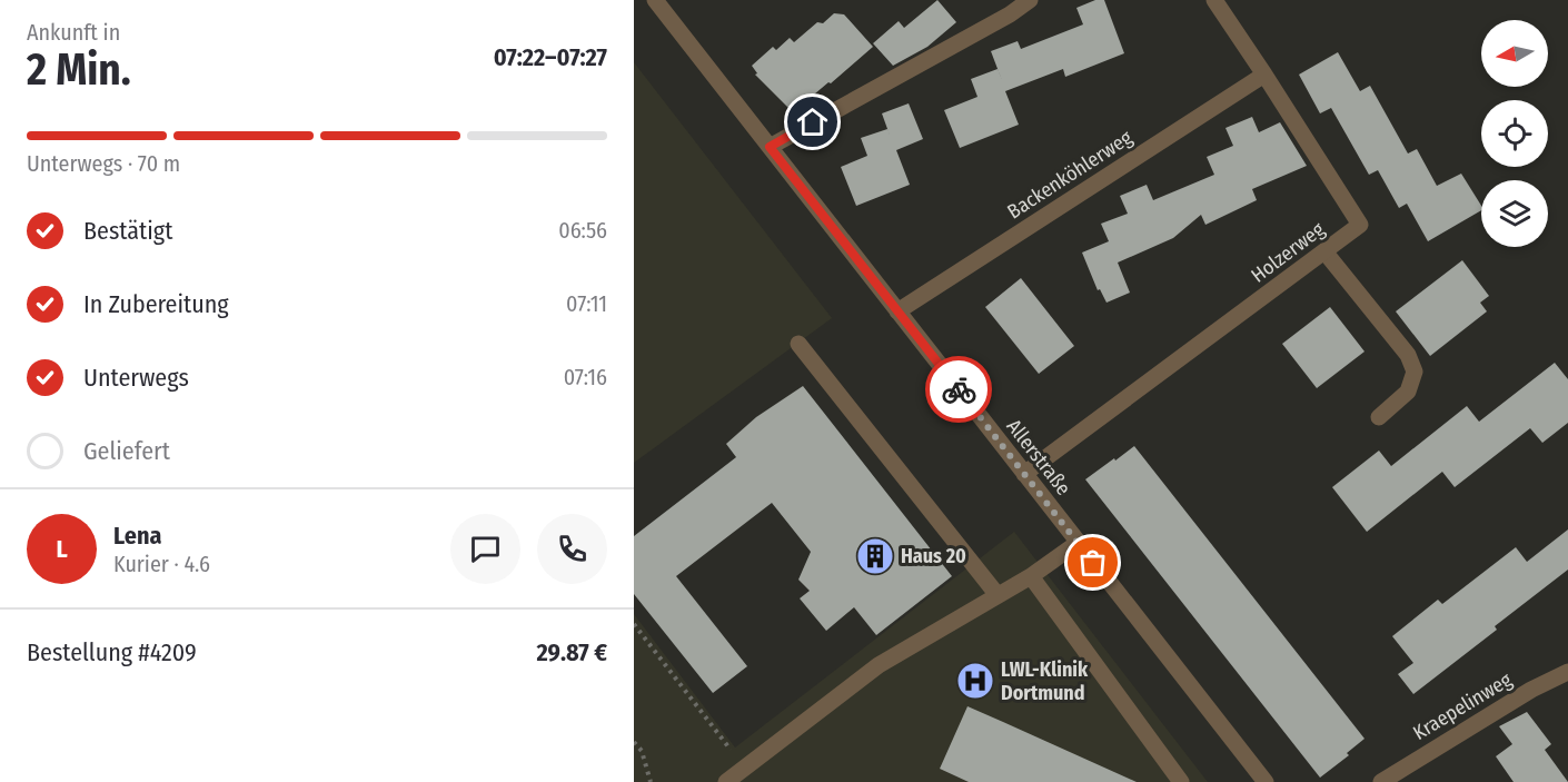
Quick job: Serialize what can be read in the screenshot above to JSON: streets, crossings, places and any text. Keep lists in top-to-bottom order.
{
  "streets": {
    "street": [
      "Backenköhlerweg",
      "Holzerweg",
      "Allerstraße",
      "Kraepelinweg"
    ]
  },
  "crossings": [
    ["Backenköhlerweg", "Holzerweg"],
    ["Backenköhlerweg", "Allerstraße"],
    ["Holzerweg", "Allerstraße"]
  ],
  "places": {
    "building": ["Haus 20"],
    "hospital": ["LWL-Klinik Dortmund"]
  },
  "north": "left",
  "page": {
    "heading": ["2 Min.", "Ankunft in", "07:22–07:27"],
    "panel": [
      "Lena",
      "Kurier · 4.6",
      "Bestellung #4209",
      "29.87 €"
    ],
    "bar": "Unterwegs · 70 m",
    "list": [
      ["Bestätigt", "06:56"],
      ["In Zubereitung", "07:11"],
      ["Unterwegs", "07:16"],
      "Geliefert"
    ],
    "round": "L"
  }
}
